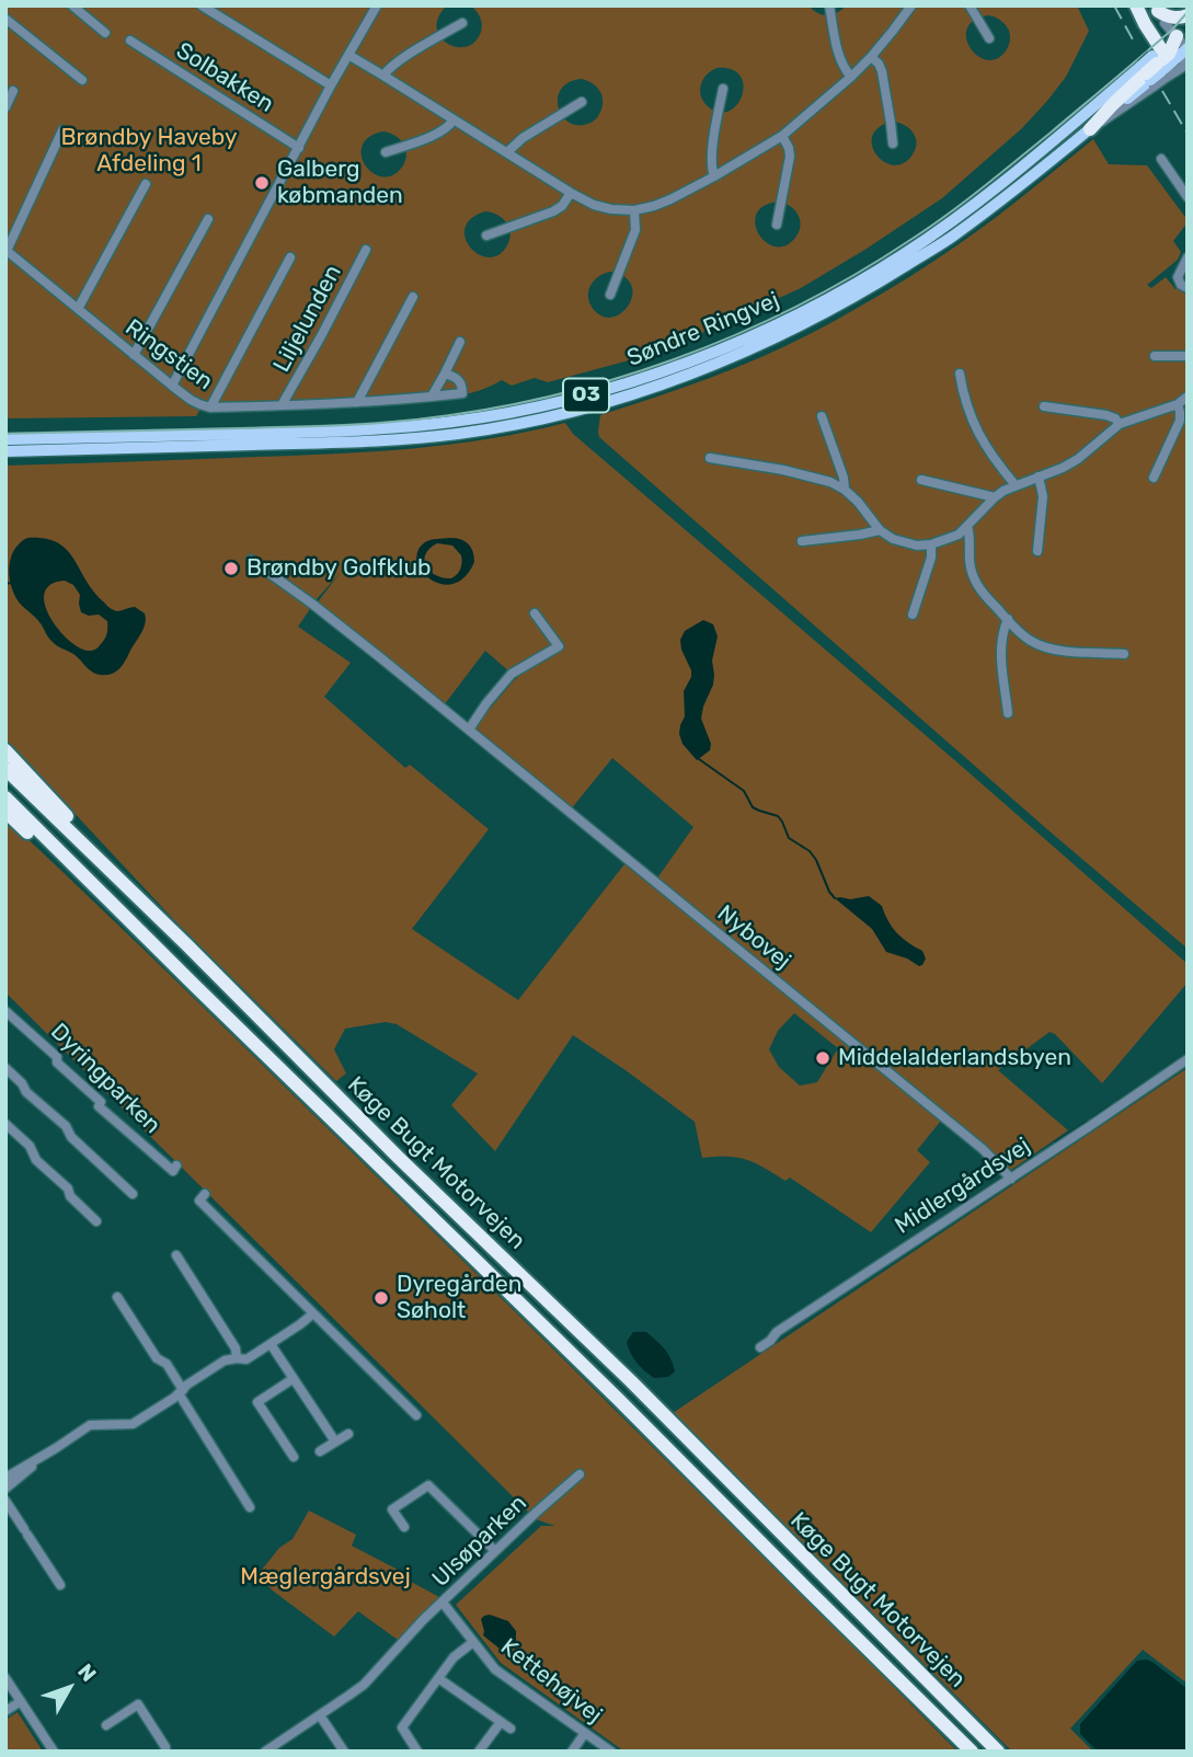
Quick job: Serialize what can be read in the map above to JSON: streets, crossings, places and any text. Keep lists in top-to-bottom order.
{
  "streets": {
    "highway": ["Køge Bugt Motorvejen"],
    "main road": ["Søndre Ringvej", "O3"],
    "street": [
      "Solbakken",
      "Liljelunden",
      "Ringstien",
      "Nybovej",
      "Dyringparken",
      "Midlergårdsvej",
      "Ulsøparken",
      "Kettehøjvej"
    ]
  },
  "crossings": [
    ["Liljelunden", "Ringstien"],
    ["Nybovej", "Midlergårdsvej"],
    ["Ulsøparken", "Kettehøjvej"]
  ],
  "parks": ["Brøndby Haveby Afdeling 1", "Mæglergårdsvej"],
  "places": [
    "Galberg købmanden",
    "Brøndby Golfklub",
    "Middelalderlandsbyen",
    "Dyregården Søholt"
  ],
  "north": "top right"
}
